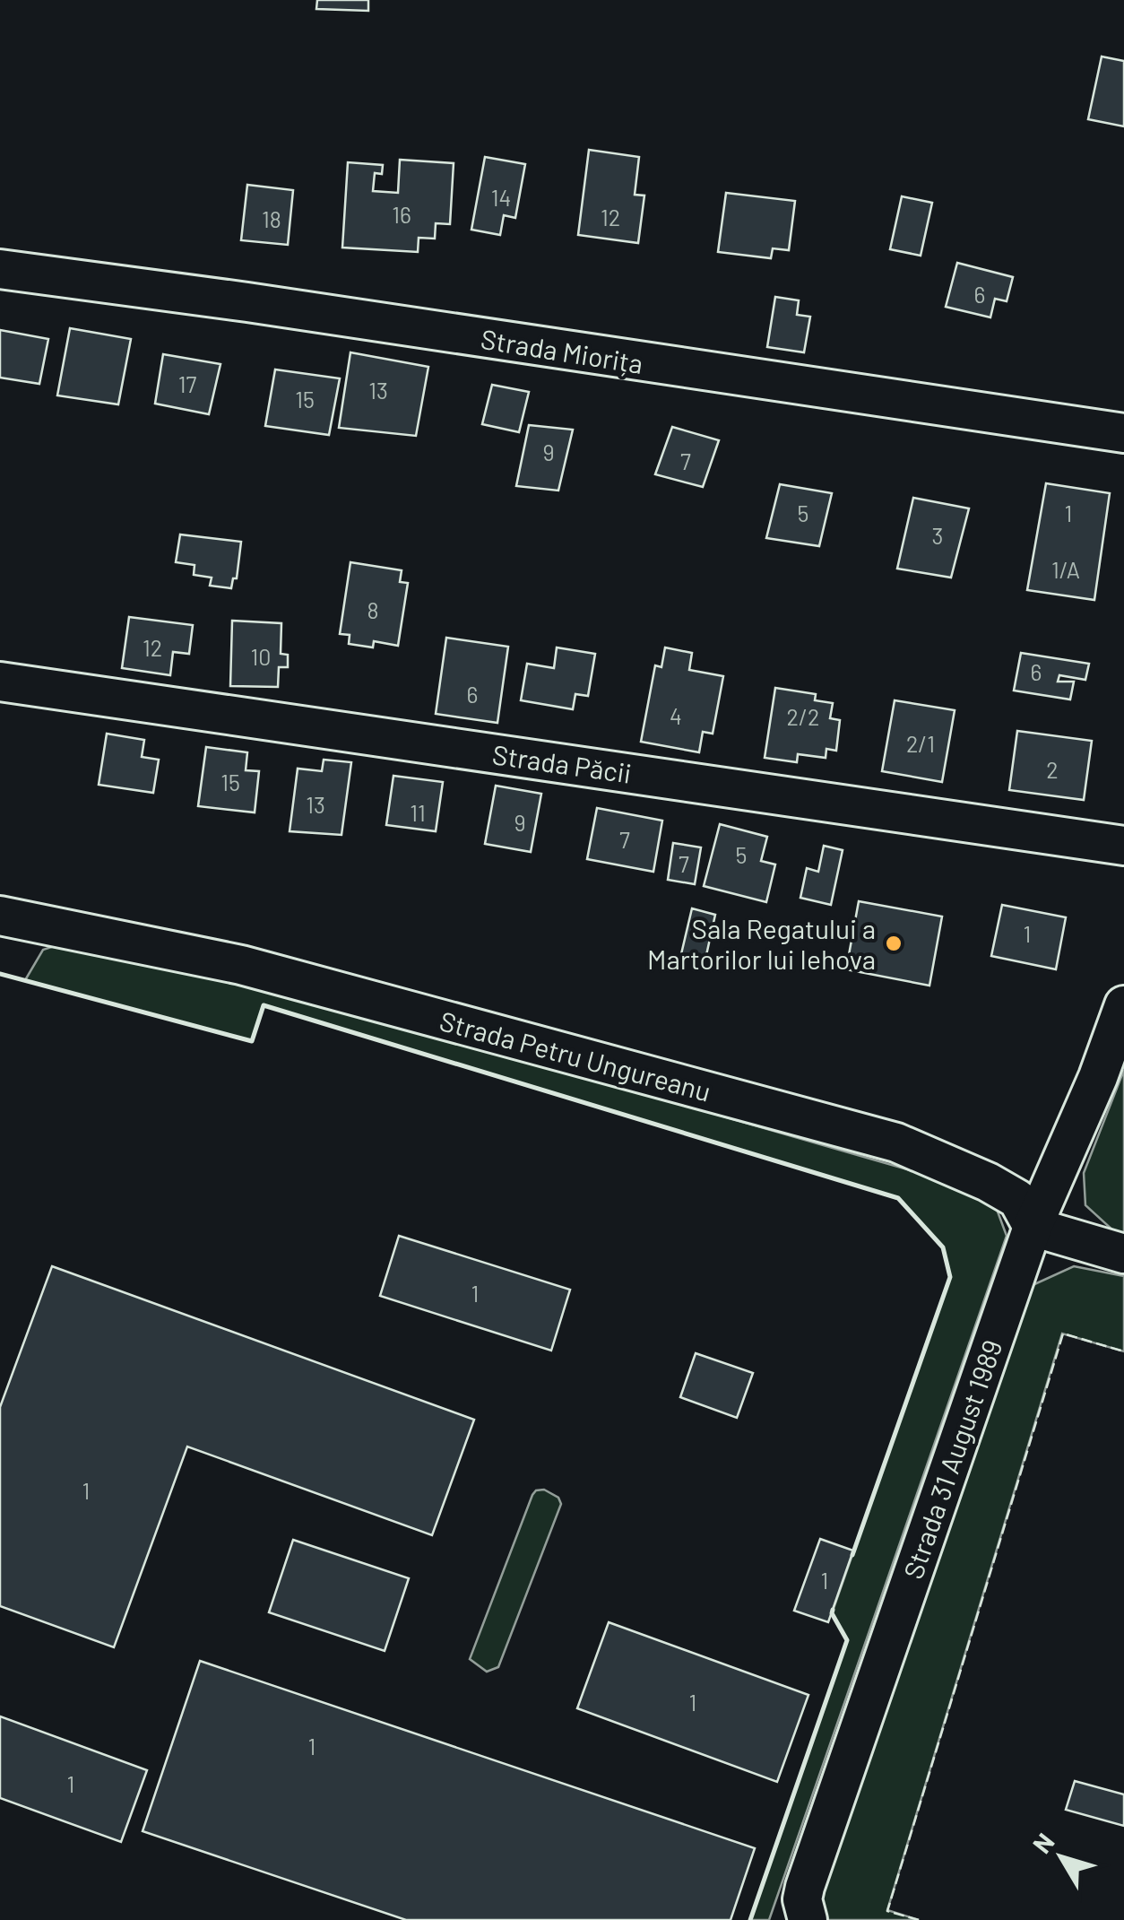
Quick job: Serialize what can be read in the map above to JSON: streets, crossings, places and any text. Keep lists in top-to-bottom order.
{
  "streets": {
    "street": [
      "Strada Miorița",
      "Strada Păcii",
      "Strada Petru Ungureanu",
      "Strada 31 August 1989"
    ]
  },
  "crossings": [
    ["Strada Petru Ungureanu", "Strada 31 August 1989"]
  ],
  "places": ["Sala Regatului a Martorilor lui Iehova"],
  "house_numbers": [
    "14",
    "16",
    "12",
    "18",
    "6",
    "17",
    "13",
    "15",
    "9",
    "7",
    "5",
    "1",
    "3",
    "1/A",
    "8",
    "12",
    "10",
    "6",
    "6",
    "4",
    "2/2",
    "2/1",
    "2",
    "15",
    "13",
    "11",
    "9",
    "7",
    "5",
    "7",
    "1",
    "1",
    "1",
    "1",
    "1",
    "1",
    "1"
  ],
  "north": "top left"
}
